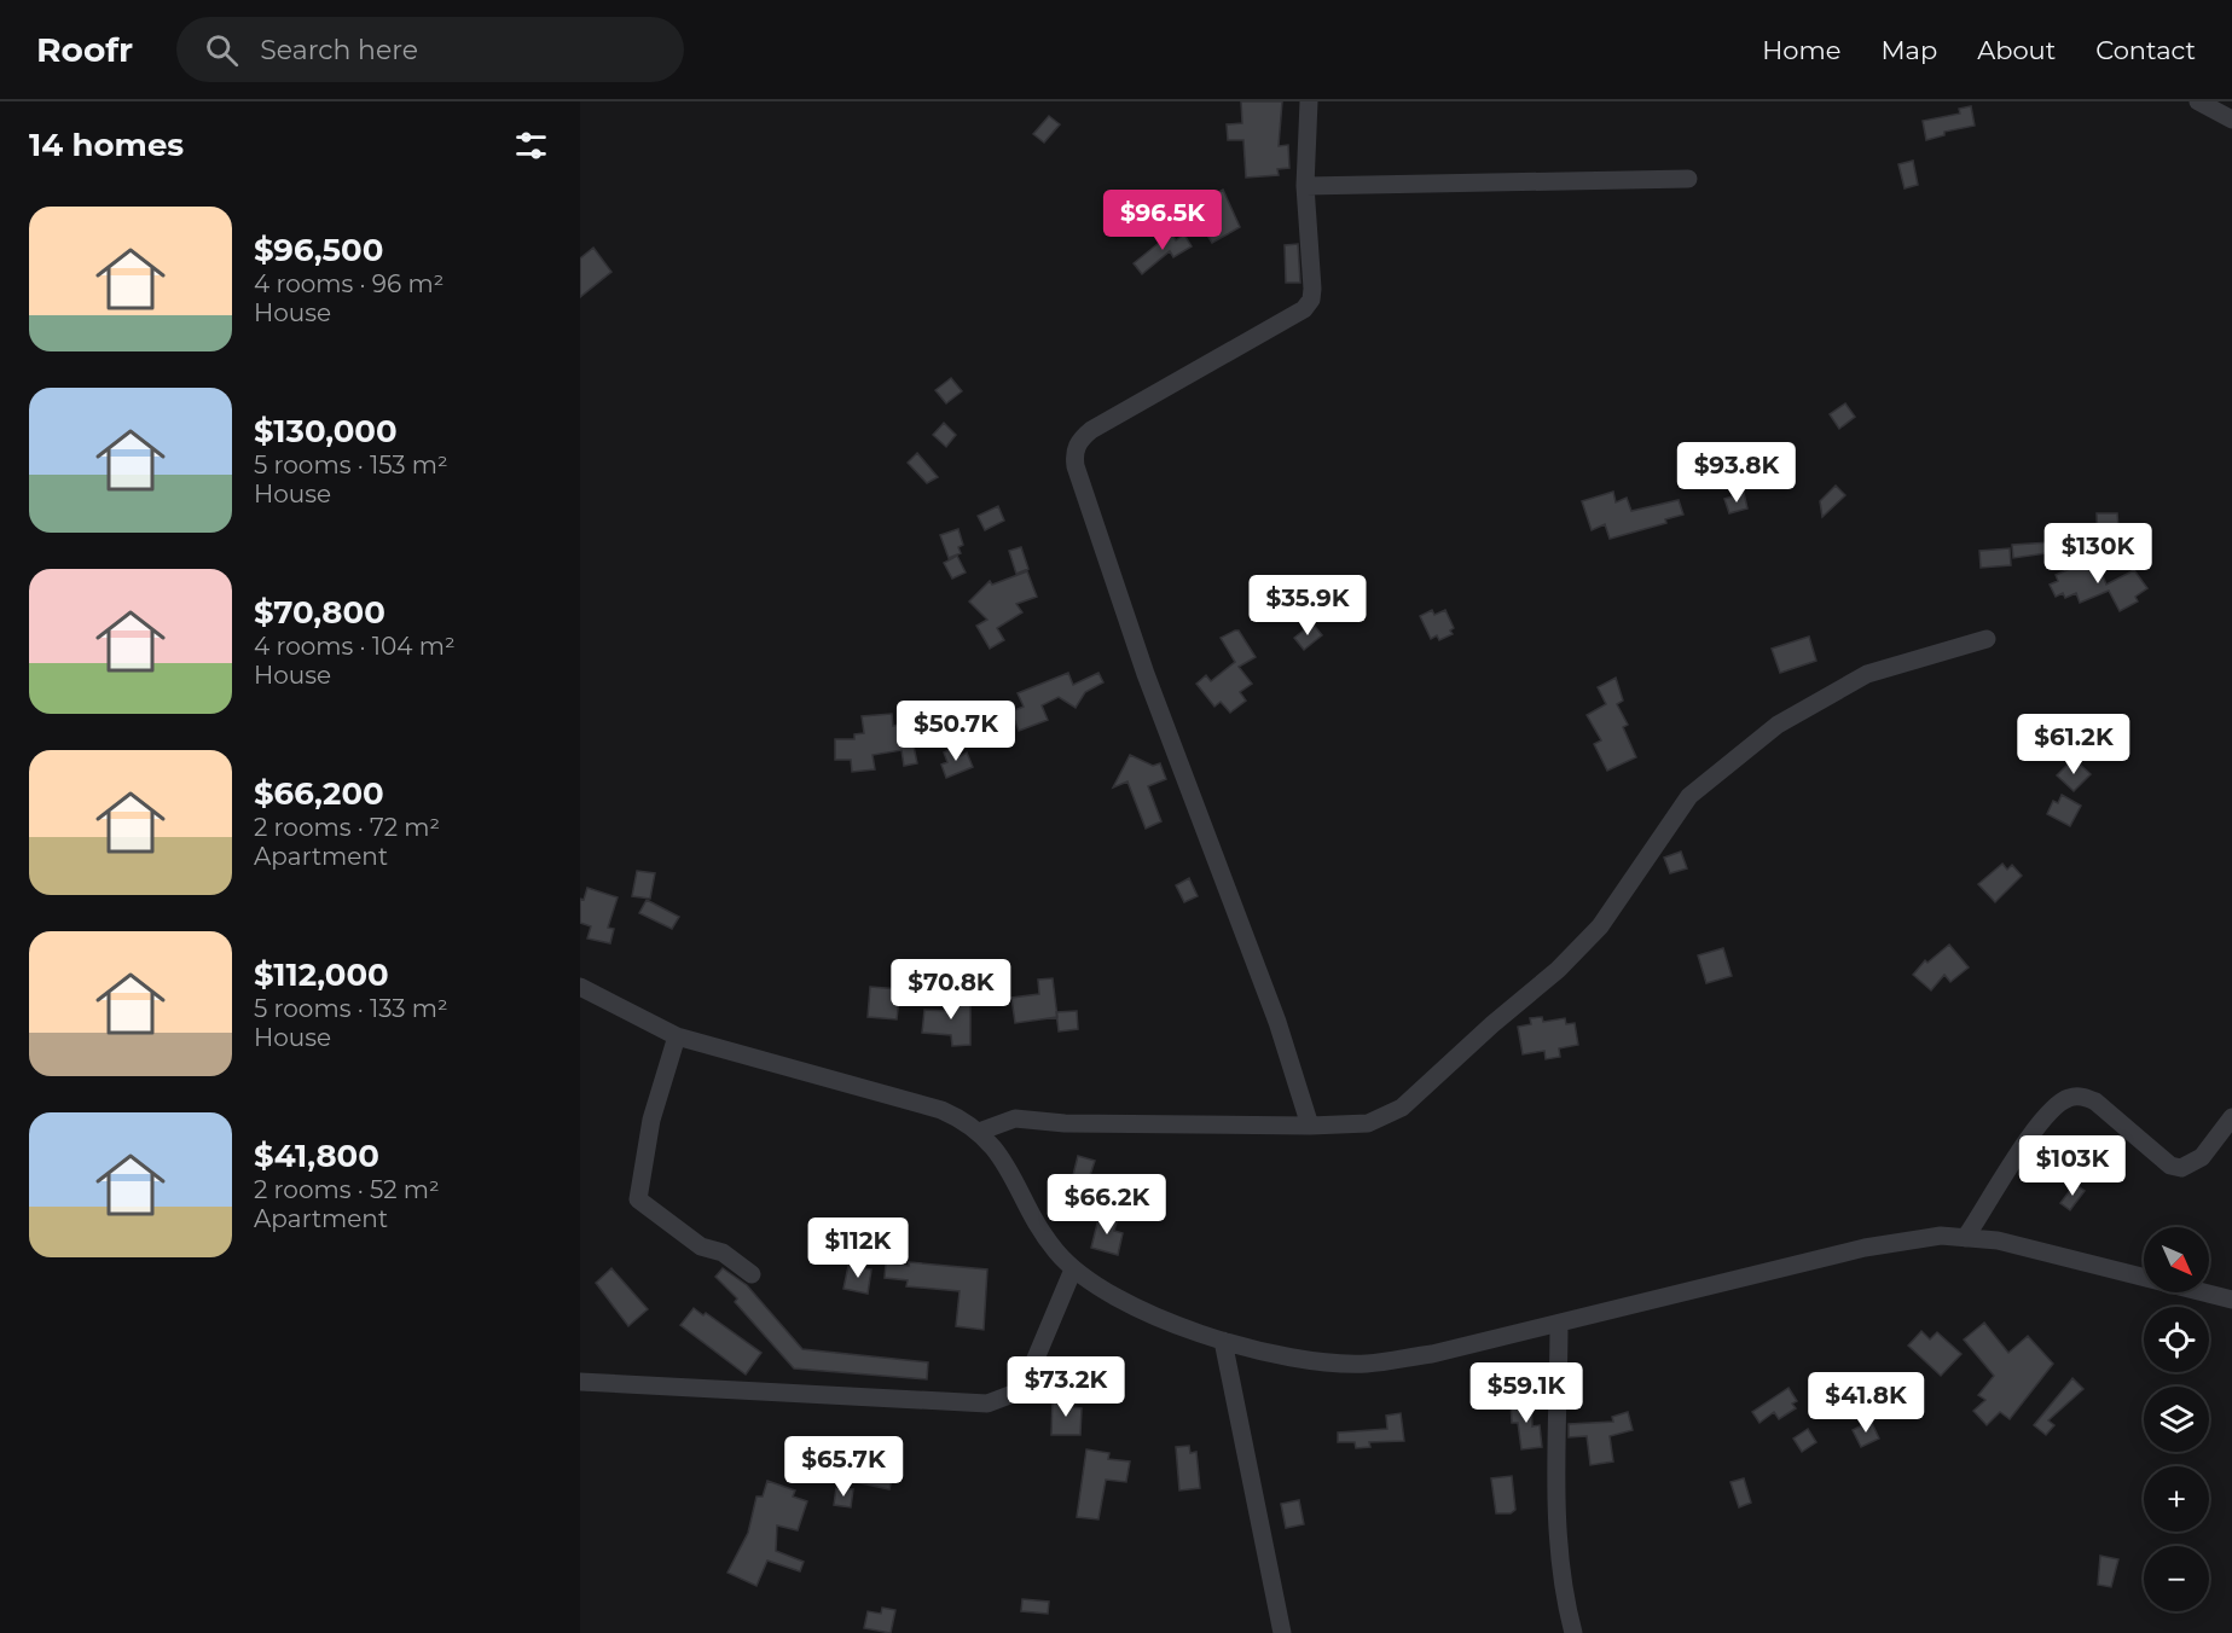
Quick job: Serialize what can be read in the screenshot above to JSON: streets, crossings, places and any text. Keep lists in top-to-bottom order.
{
  "north": "bottom right",
  "page": {
    "header": "Roofr",
    "search": "Search here",
    "nav": [
      "Home",
      "Map",
      "About",
      "Contact"
    ],
    "heading": "14 homes",
    "list": [
      {
        "name": "$96,500",
        "note": "4 rooms · 96 m² · House"
      },
      {
        "name": "$130,000",
        "note": "5 rooms · 153 m² · House"
      },
      {
        "name": "$70,800",
        "note": "4 rooms · 104 m² · House"
      },
      {
        "name": "$66,200",
        "note": "2 rooms · 72 m² · Apartment"
      },
      {
        "name": "$112,000",
        "note": "5 rooms · 133 m² · House"
      },
      {
        "name": "$41,800",
        "note": "2 rooms · 52 m² · Apartment"
      }
    ],
    "price": [
      "$96.5K",
      "$93.8K",
      "$130K",
      "$35.9K",
      "$50.7K",
      "$61.2K",
      "$70.8K",
      "$103K",
      "$66.2K",
      "$112K",
      "$73.2K",
      "$59.1K",
      "$41.8K",
      "$65.7K"
    ],
    "map_buttons": ["+", "−"]
  }
}
